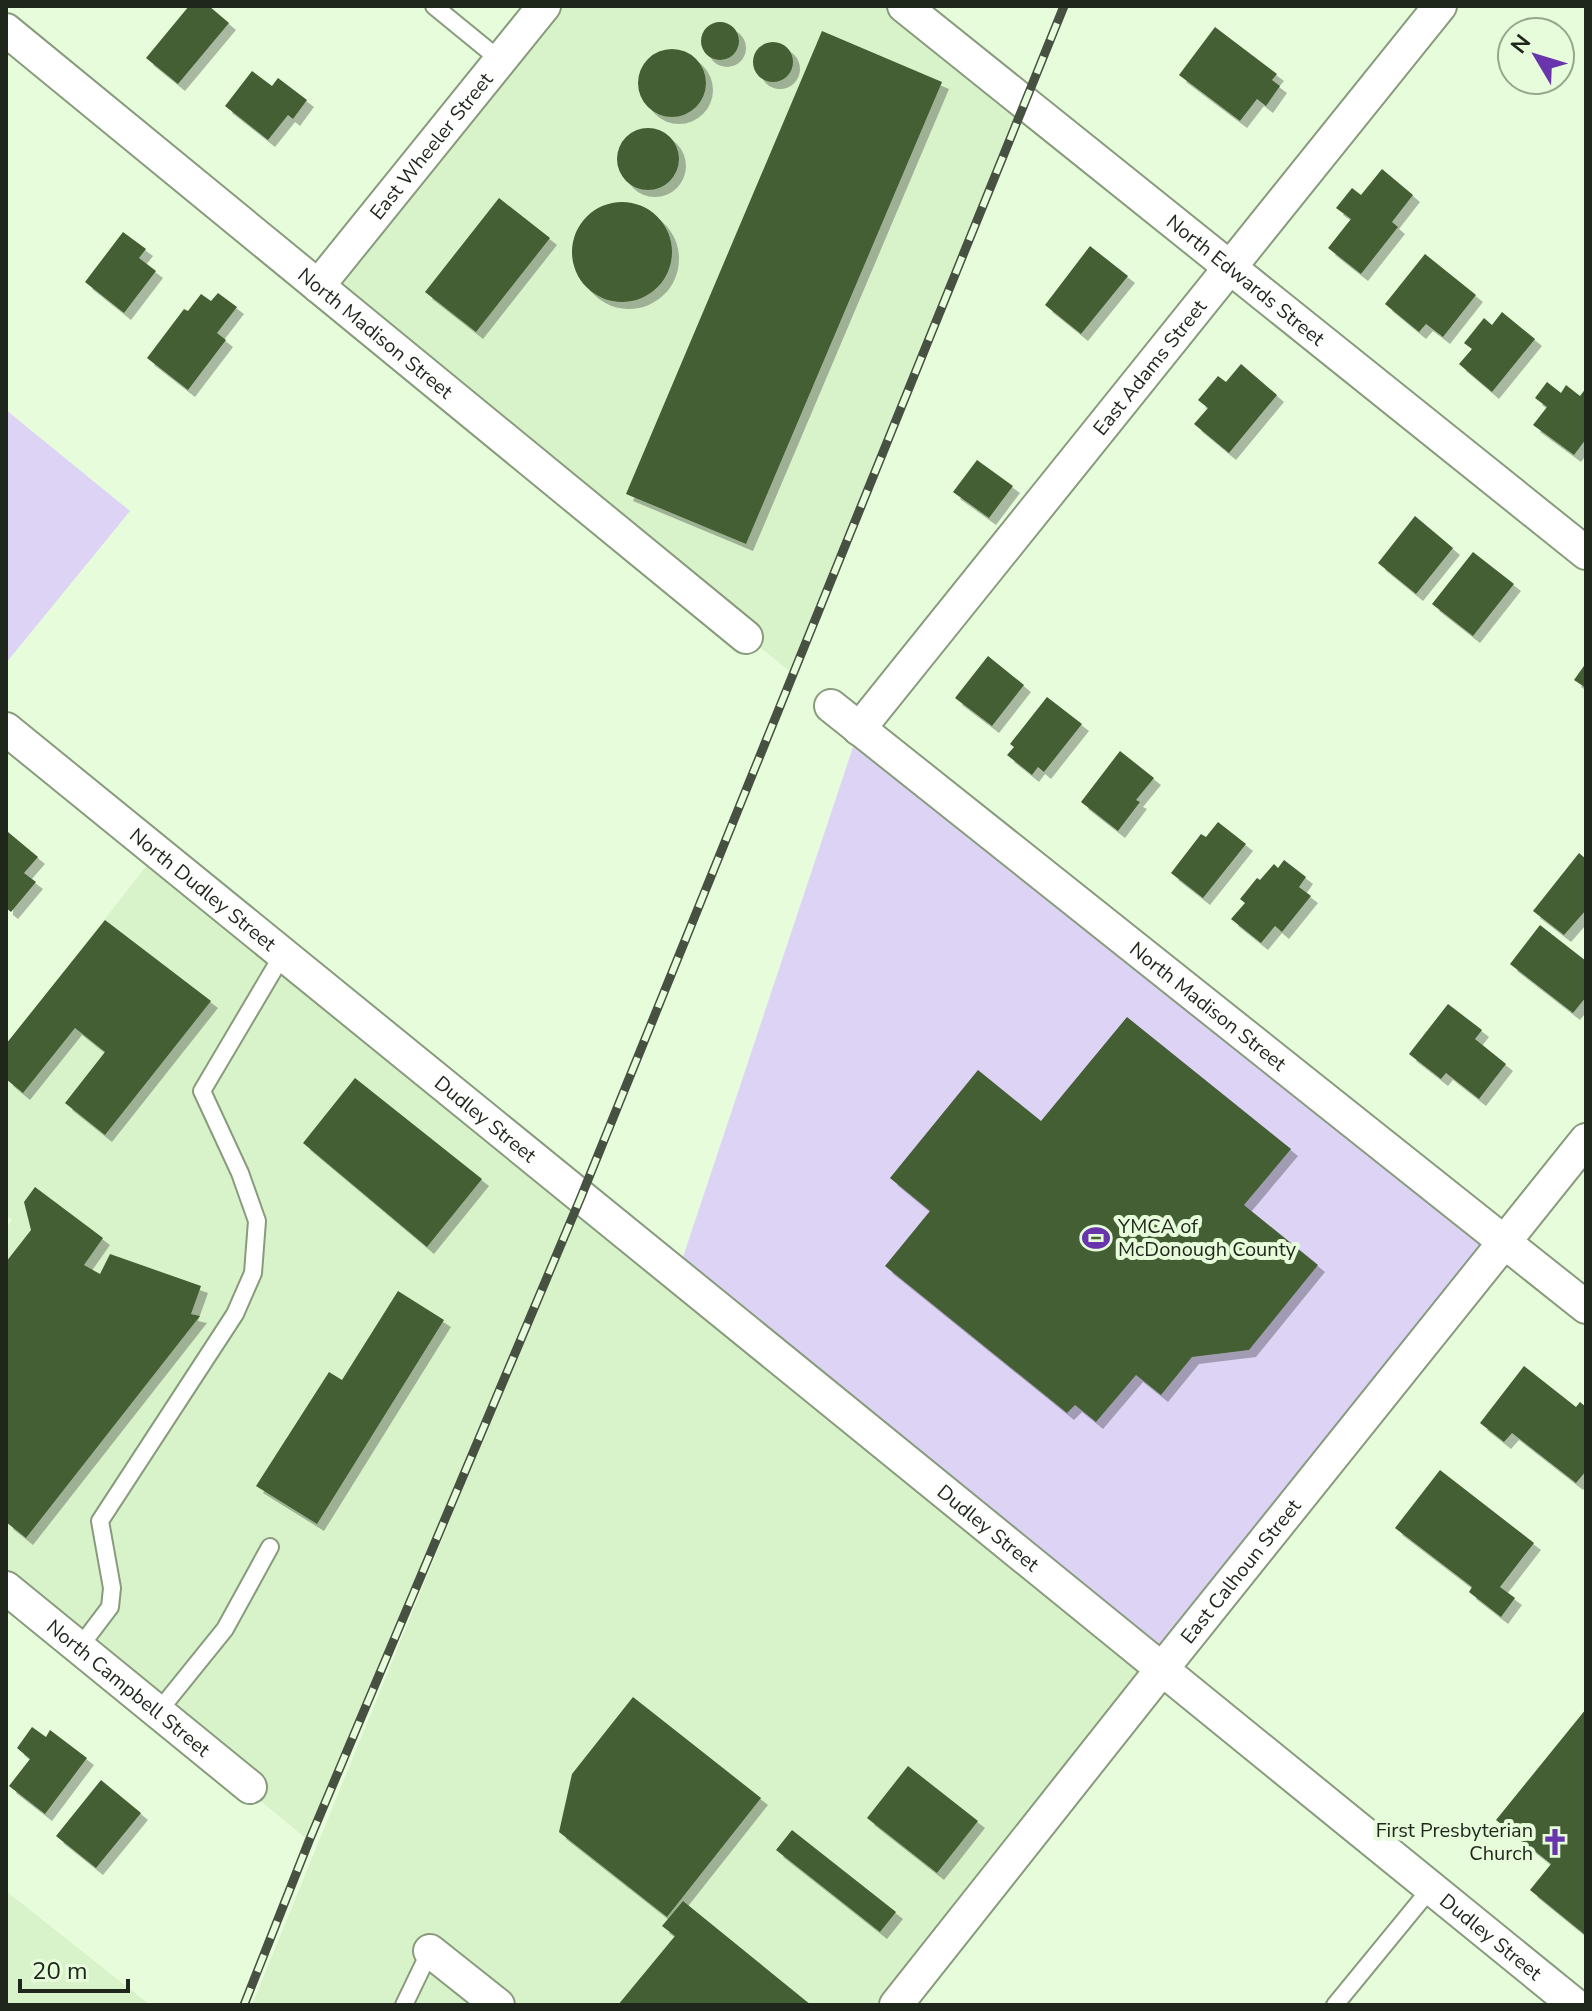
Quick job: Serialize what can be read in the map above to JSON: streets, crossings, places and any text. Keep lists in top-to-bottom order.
{
  "streets": {
    "street": [
      "East Wheeler Street",
      "North Edwards Street",
      "North Madison Street",
      "East Adams Street",
      "North Dudley Street",
      "Dudley Street",
      "East Calhoun Street",
      "North Campbell Street"
    ]
  },
  "crossings": [
    ["East Wheeler Street", "North Madison Street"],
    ["North Edwards Street", "East Adams Street"],
    ["North Madison Street", "East Adams Street"],
    ["North Madison Street", "East Calhoun Street"],
    ["North Dudley Street", "Dudley Street"],
    ["Dudley Street", "East Calhoun Street"]
  ],
  "places": {
    "sports": ["YMCA of McDonough County"],
    "church": ["First Presbyterian Church"]
  },
  "scale_bar": "20 m",
  "north": "top left"
}
